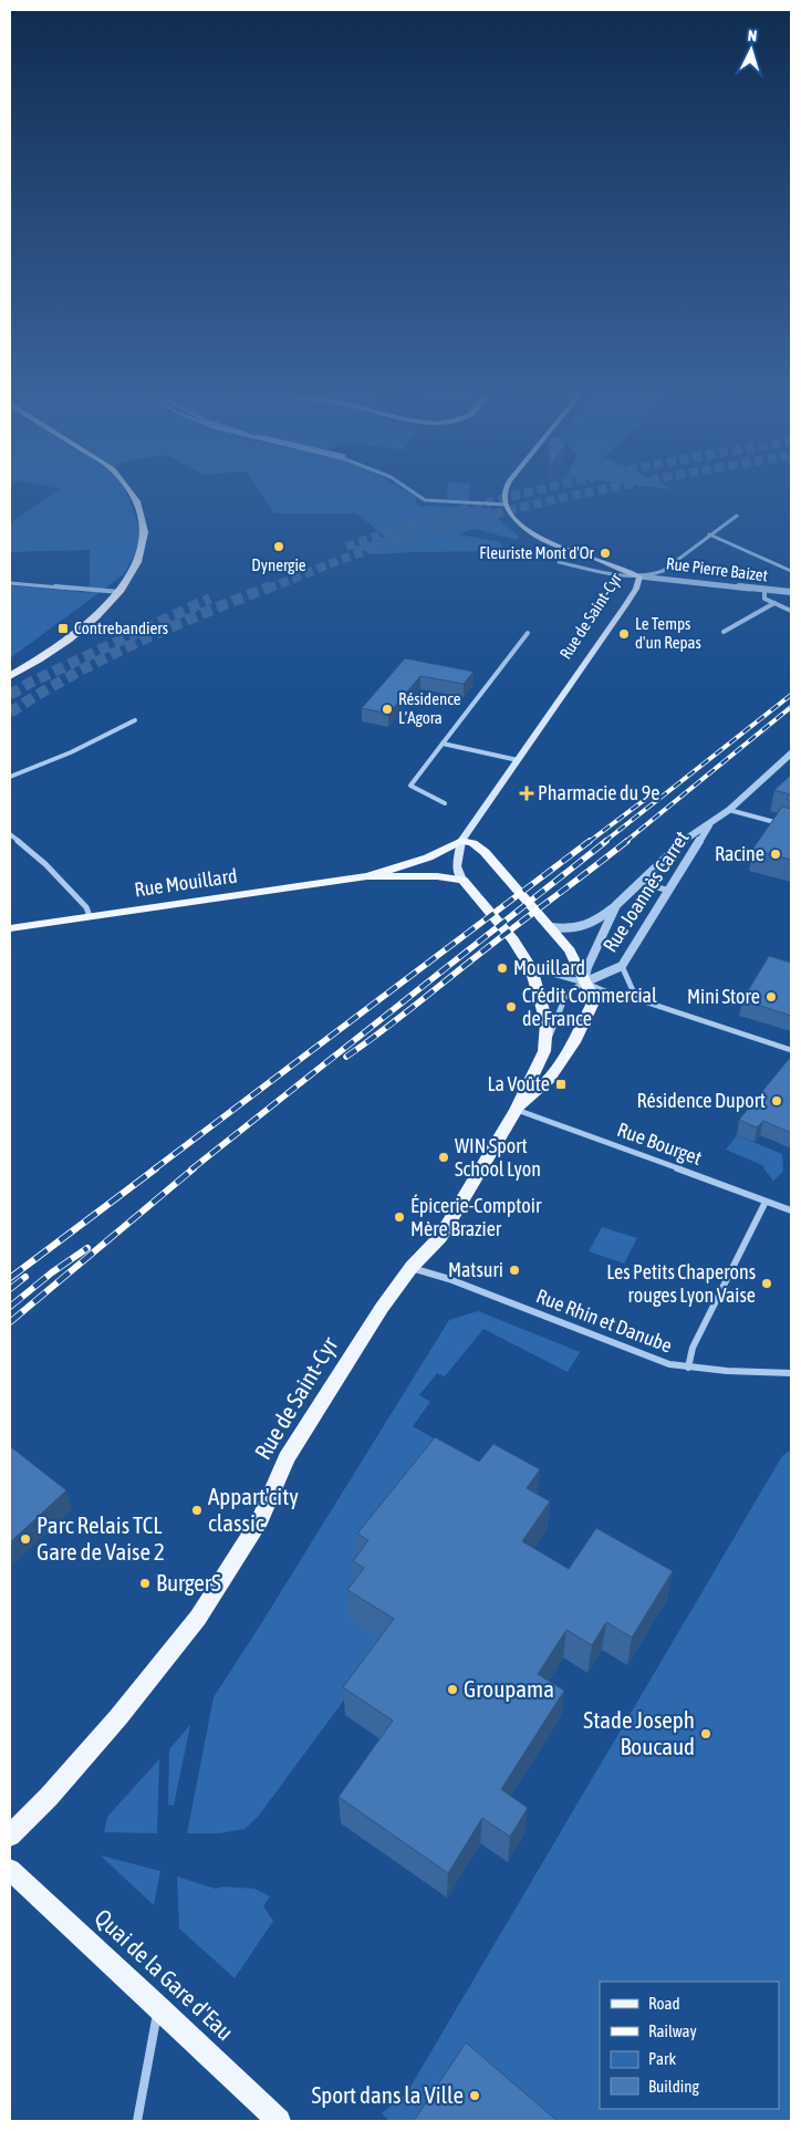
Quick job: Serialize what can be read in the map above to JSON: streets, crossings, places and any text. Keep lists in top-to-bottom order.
{
  "streets": {
    "main road": ["Rue de Saint-Cyr", "Rue Mouillard", "Quai de la Gare d'Eau"],
    "street": [
      "Rue Pierre Baizet",
      "Rue Joannès Carret",
      "Rue Bourget",
      "Rue Rhin et Danube"
    ]
  },
  "crossings": [
    ["Rue Pierre Baizet", "Rue de Saint-Cyr"],
    ["Rue de Saint-Cyr", "Rue Mouillard"],
    ["Rue de Saint-Cyr", "Rue Joannès Carret"],
    ["Rue de Saint-Cyr", "Rue Bourget"],
    ["Rue de Saint-Cyr", "Rue Rhin et Danube"]
  ],
  "places": {
    "other": [
      "Dynergie",
      "Fleuriste Mont d'Or",
      "Le Temps d'un Repas",
      "Résidence L’Agora",
      "Racine",
      "Mouillard",
      "Mini Store",
      "Crédit Commercial de France",
      "Résidence Duport",
      "WIN Sport School Lyon",
      "Épicerie-Comptoir Mère Brazier",
      "Matsuri",
      "Les Petits Chaperons rouges Lyon Vaise",
      "Appart'city classic",
      "Parc Relais TCL Gare de Vaise 2",
      "BurgerS",
      "Groupama",
      "Stade Joseph Boucaud",
      "Sport dans la Ville"
    ],
    "transit": ["Contrebandiers", "La Voûte"],
    "health": ["Pharmacie du 9e"]
  },
  "legend": [
    "Road",
    "Railway",
    "Park",
    "Building"
  ],
  "north": "top"
}
